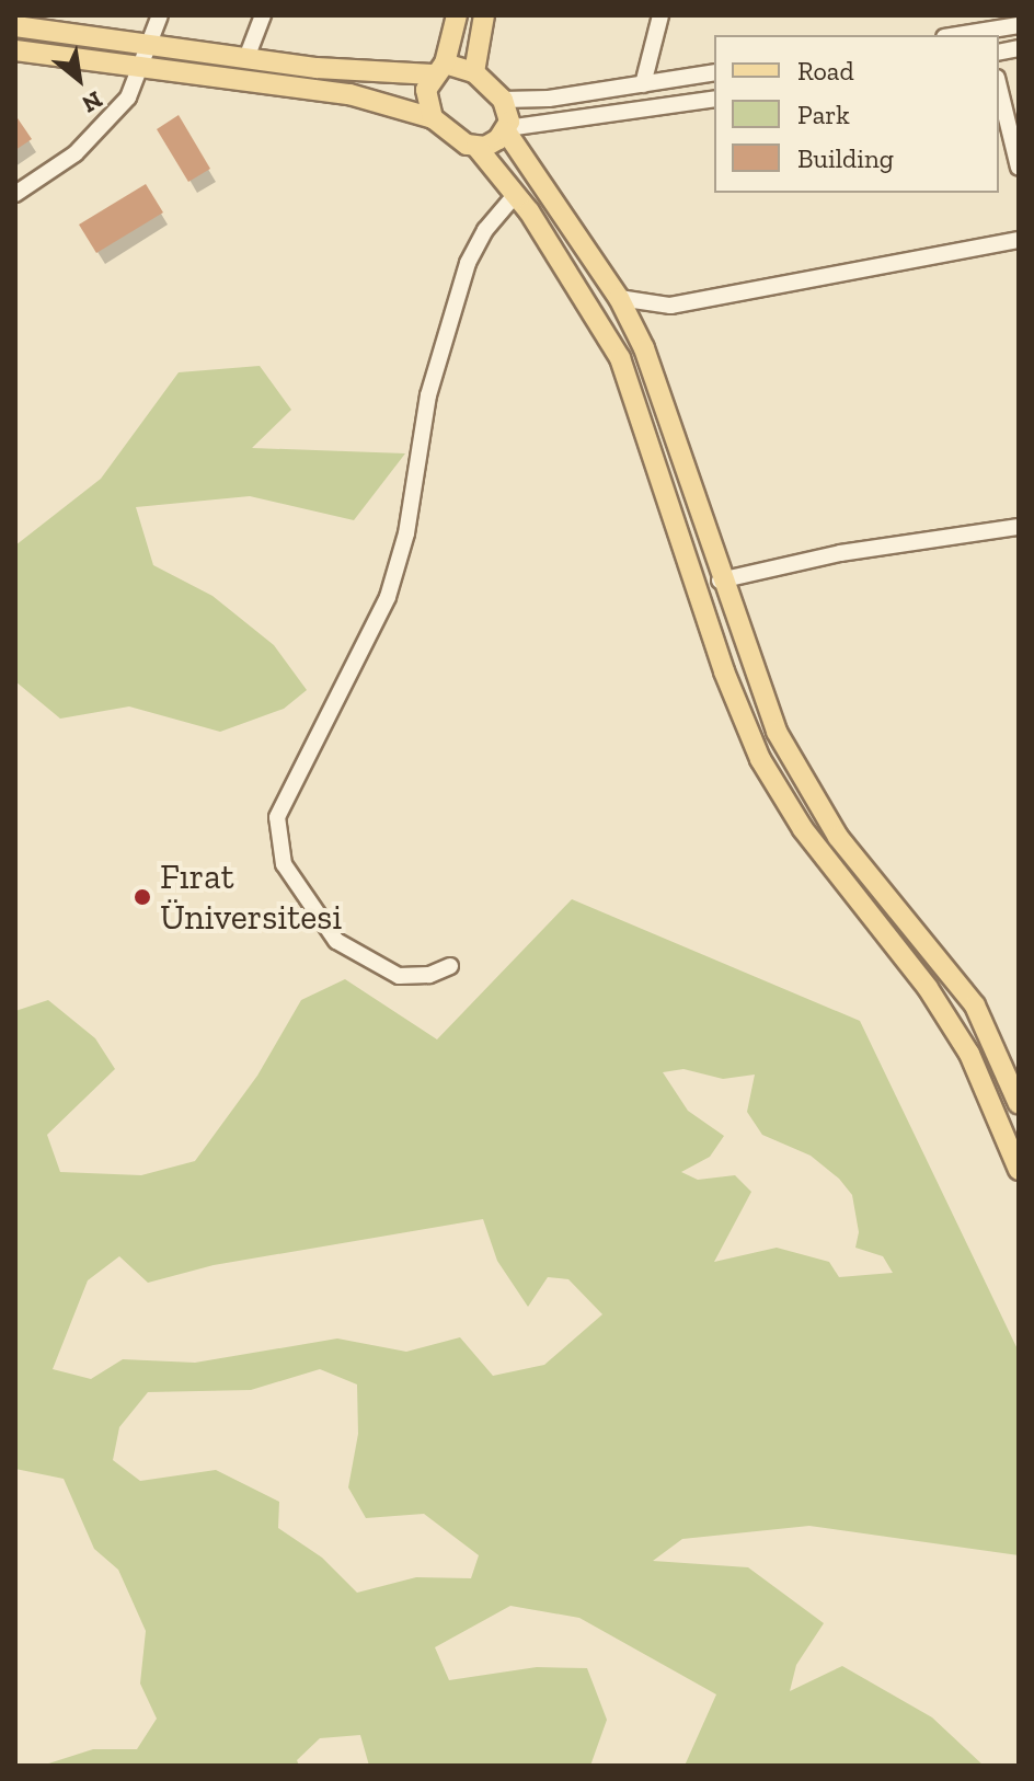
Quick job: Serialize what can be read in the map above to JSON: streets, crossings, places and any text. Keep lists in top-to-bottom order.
{
  "places": ["Fırat Üniversitesi"],
  "legend": ["Road", "Park", "Building"],
  "north": "bottom right"
}
